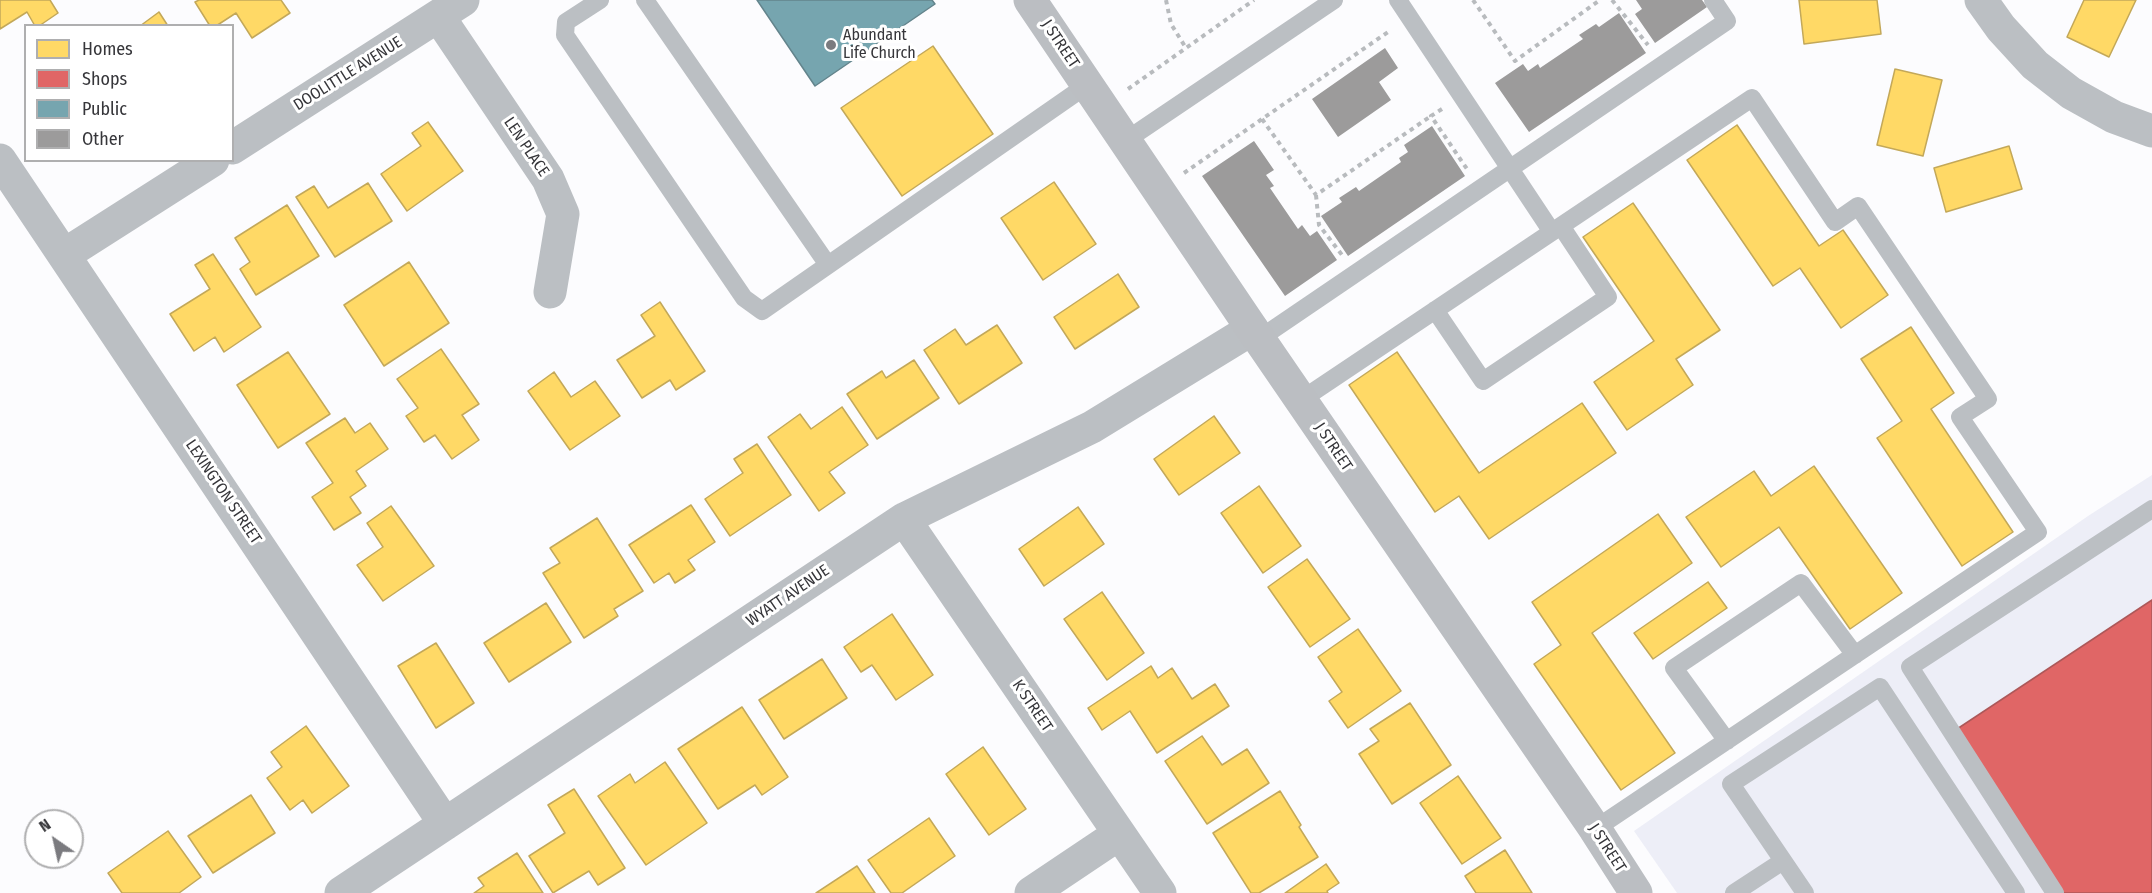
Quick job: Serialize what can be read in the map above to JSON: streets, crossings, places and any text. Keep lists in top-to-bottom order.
{
  "streets": {
    "street": [
      "J STREET",
      "DOOLITTLE AVENUE",
      "LEN PLACE",
      "LEXINGTON STREET",
      "WYATT AVENUE",
      "K STREET"
    ]
  },
  "crossings": [
    ["J STREET", "WYATT AVENUE"],
    ["DOOLITTLE AVENUE", "LEN PLACE"],
    ["LEXINGTON STREET", "WYATT AVENUE"],
    ["WYATT AVENUE", "K STREET"]
  ],
  "places": ["Abundant Life Church"],
  "legend": [
    "Homes",
    "Shops",
    "Public",
    "Other"
  ],
  "north": "top left"
}
